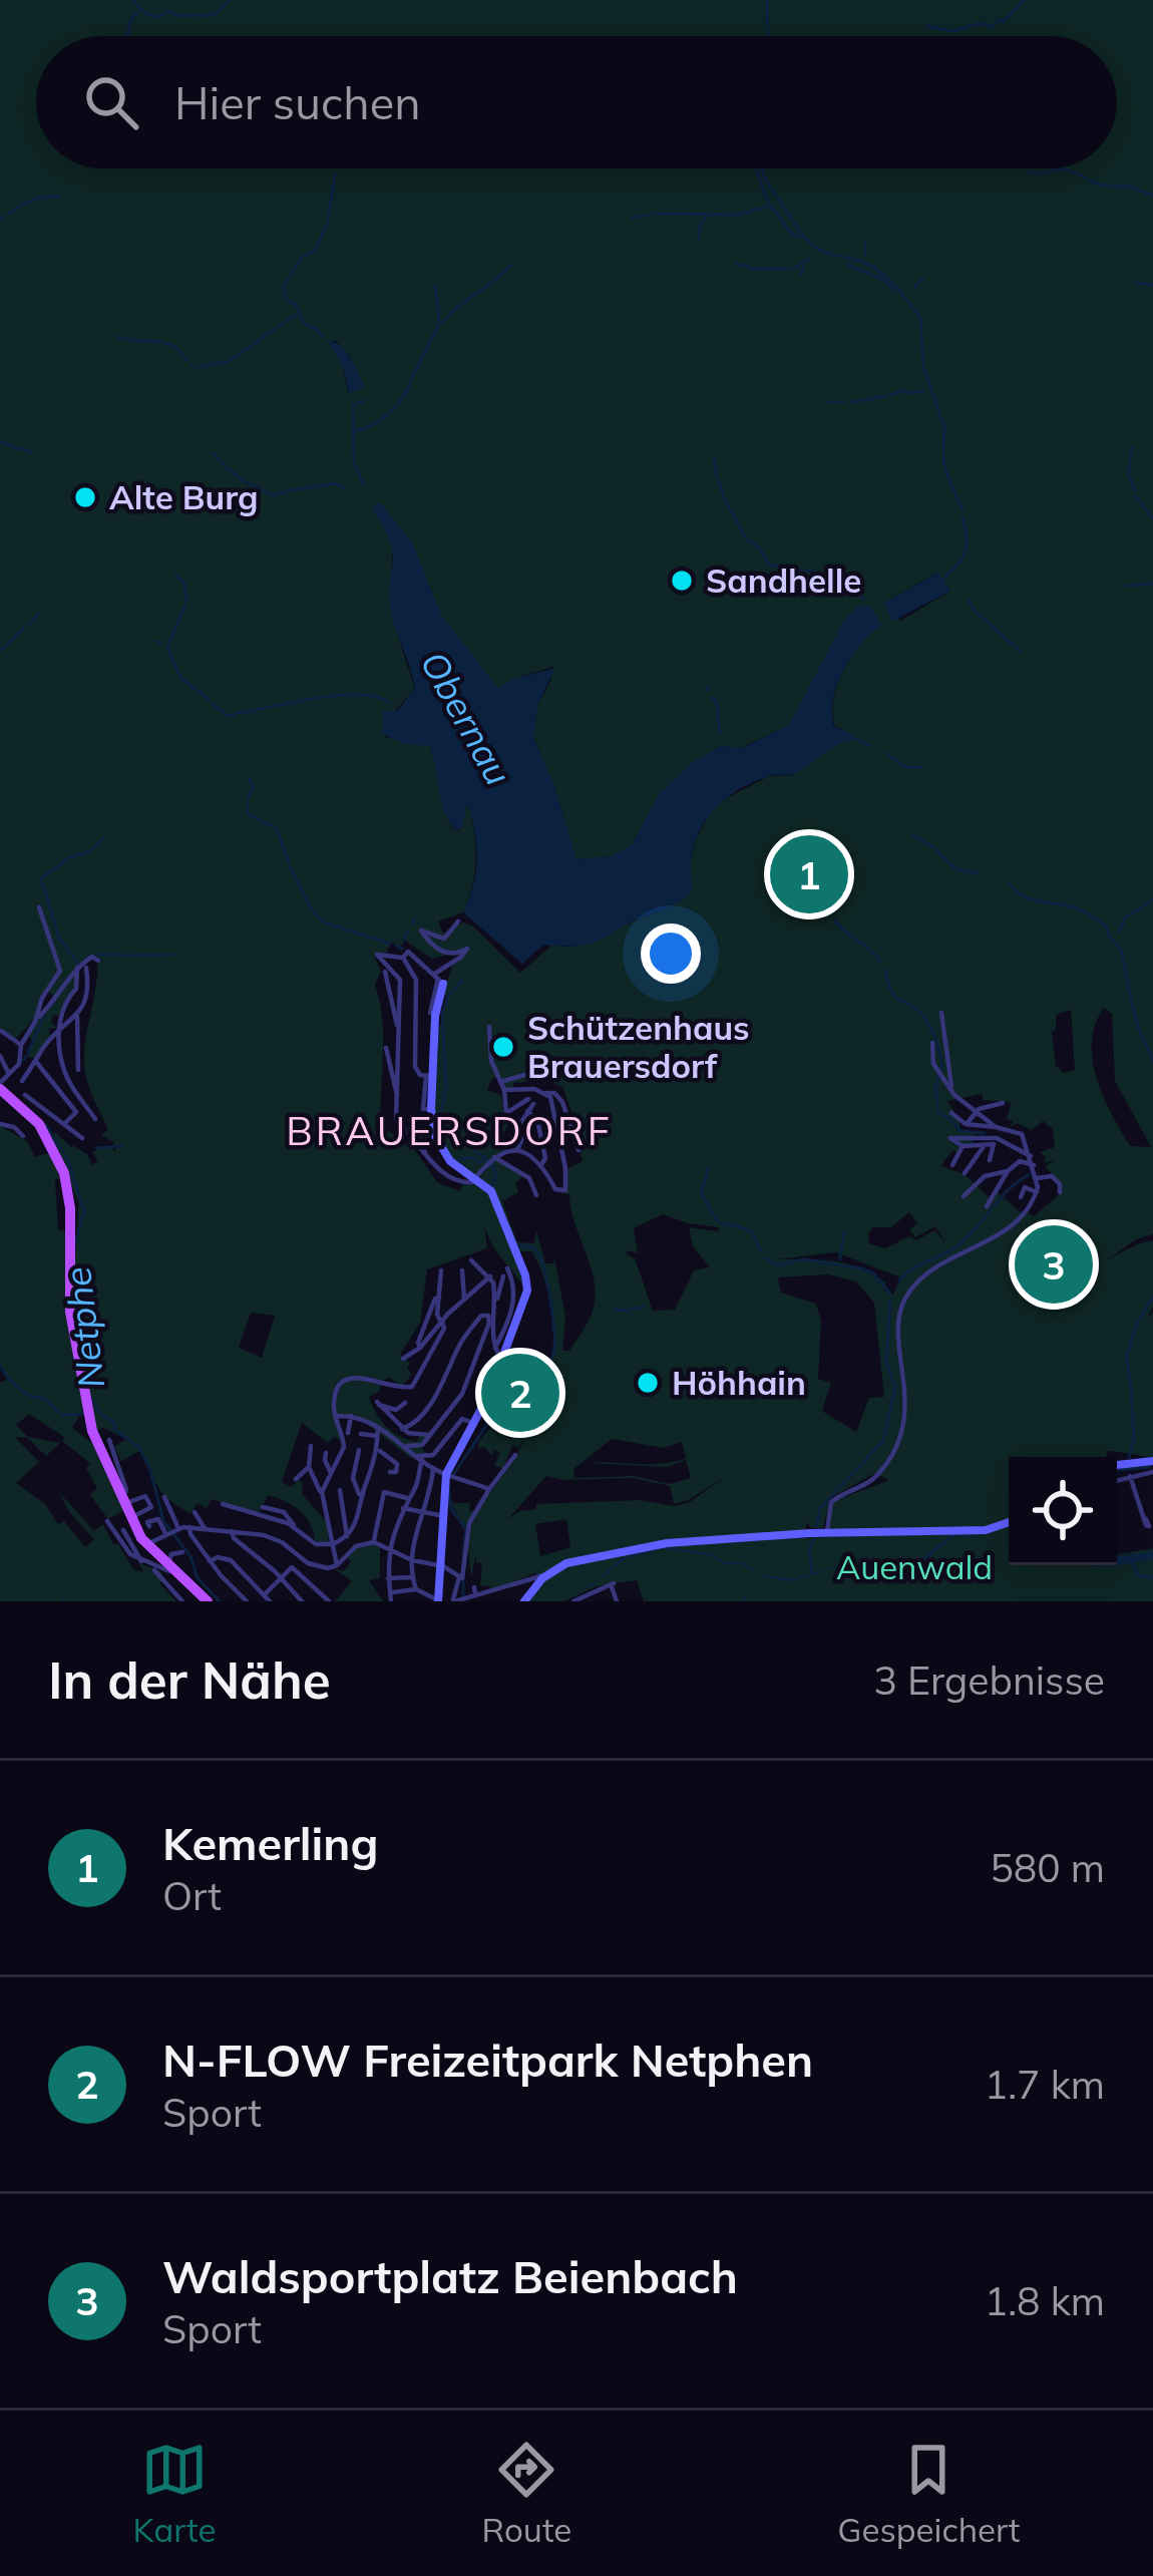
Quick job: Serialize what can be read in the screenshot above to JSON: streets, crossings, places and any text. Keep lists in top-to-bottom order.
{
  "districts": ["BRAUERSDORF"],
  "water": ["Obernau", "Netphe"],
  "parks": ["Auenwald"],
  "places": [
    "Alte Burg",
    "Sandhelle",
    "Schützenhaus Brauersdorf",
    "Höhhain"
  ],
  "page": {
    "search": "Hier suchen",
    "pins": ["1", "3", "2"],
    "heading": ["In der Nähe", "3 Ergebnisse"],
    "list": [
      {
        "mark": "1",
        "name": "Kemerling",
        "note": "Ort",
        "value": "580 m"
      },
      {
        "mark": "2",
        "name": "N-FLOW Freizeitpark Netphen",
        "note": "Sport",
        "value": "1.7 km"
      },
      {
        "mark": "3",
        "name": "Waldsportplatz Beienbach",
        "note": "Sport",
        "value": "1.8 km"
      }
    ],
    "nav": ["Karte", "Route", "Gespeichert"]
  }
}
